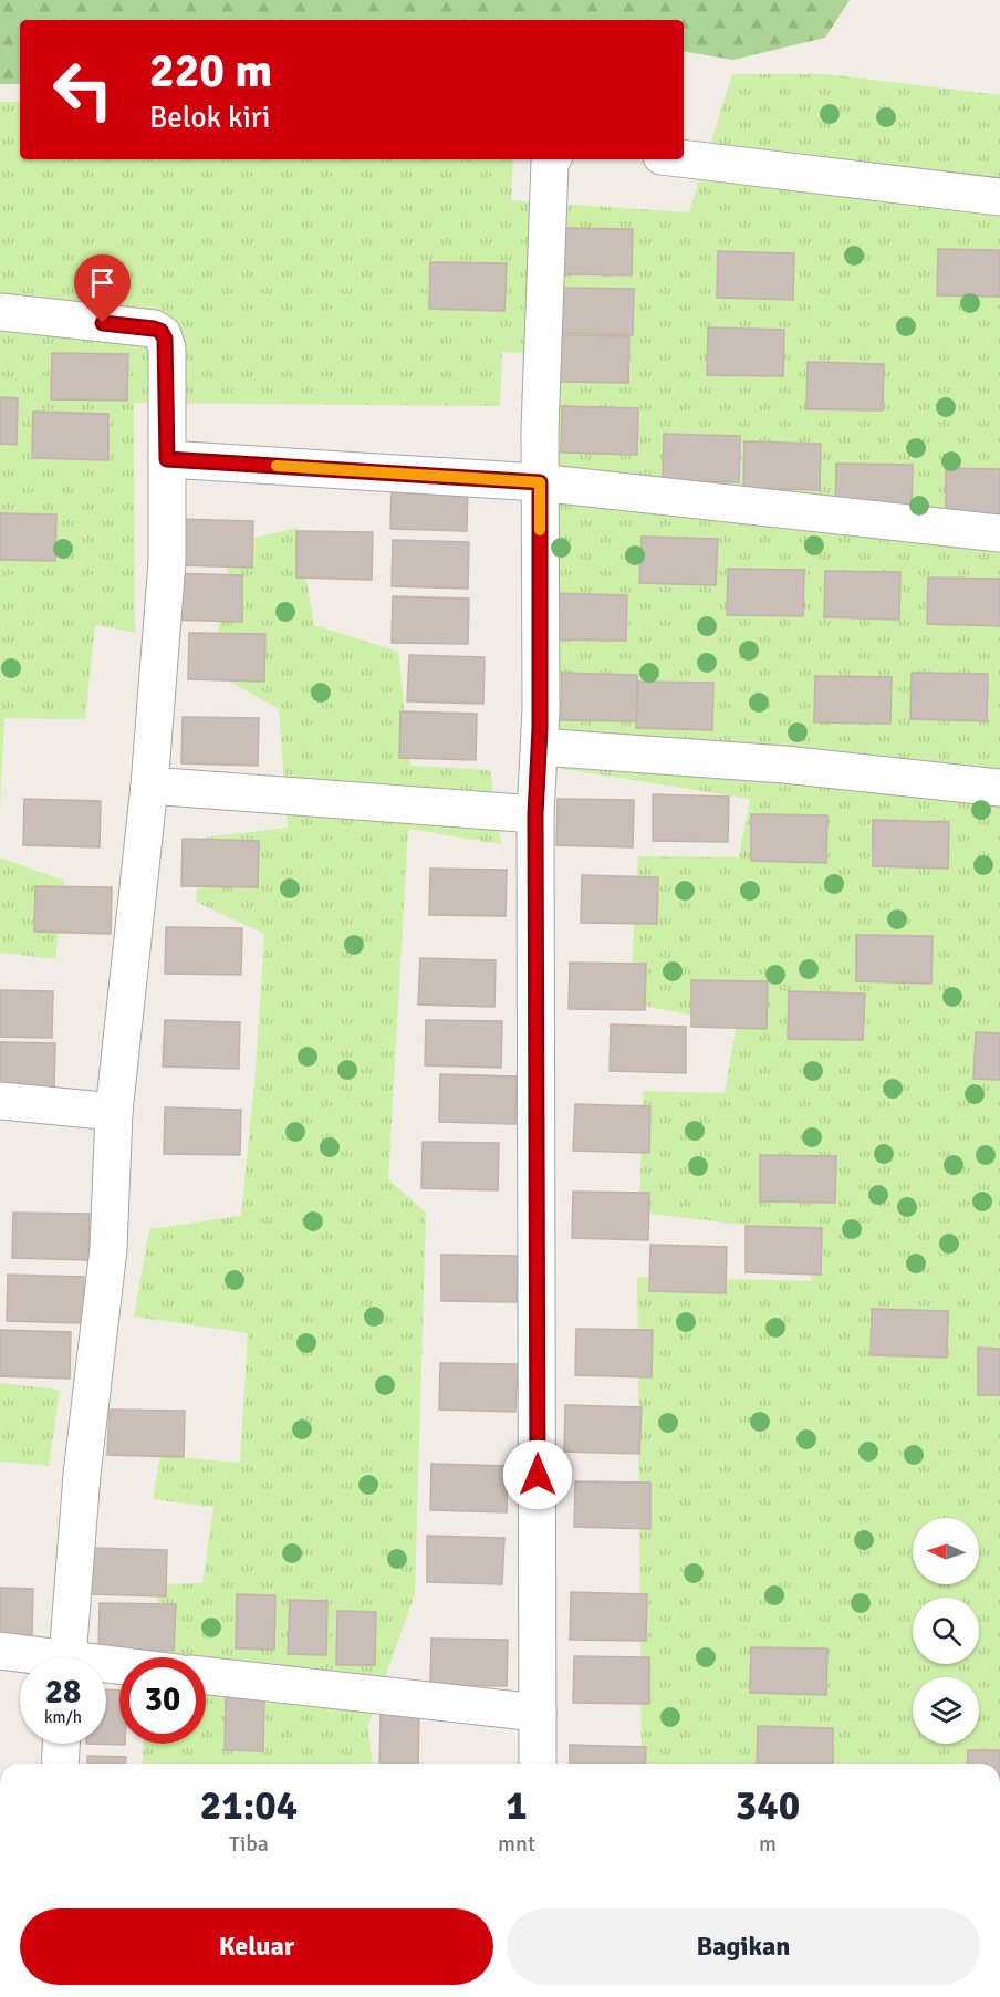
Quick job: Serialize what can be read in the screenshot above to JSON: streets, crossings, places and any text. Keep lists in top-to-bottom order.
{
  "north": "left",
  "page": {
    "turn": ["220 m", "Belok kiri"],
    "speed": "28 km/h",
    "limit": "30",
    "eta": [
      "21:04",
      "Tiba",
      "1",
      "mnt",
      "340",
      "m"
    ],
    "buttons": ["Keluar", "Bagikan"]
  }
}
